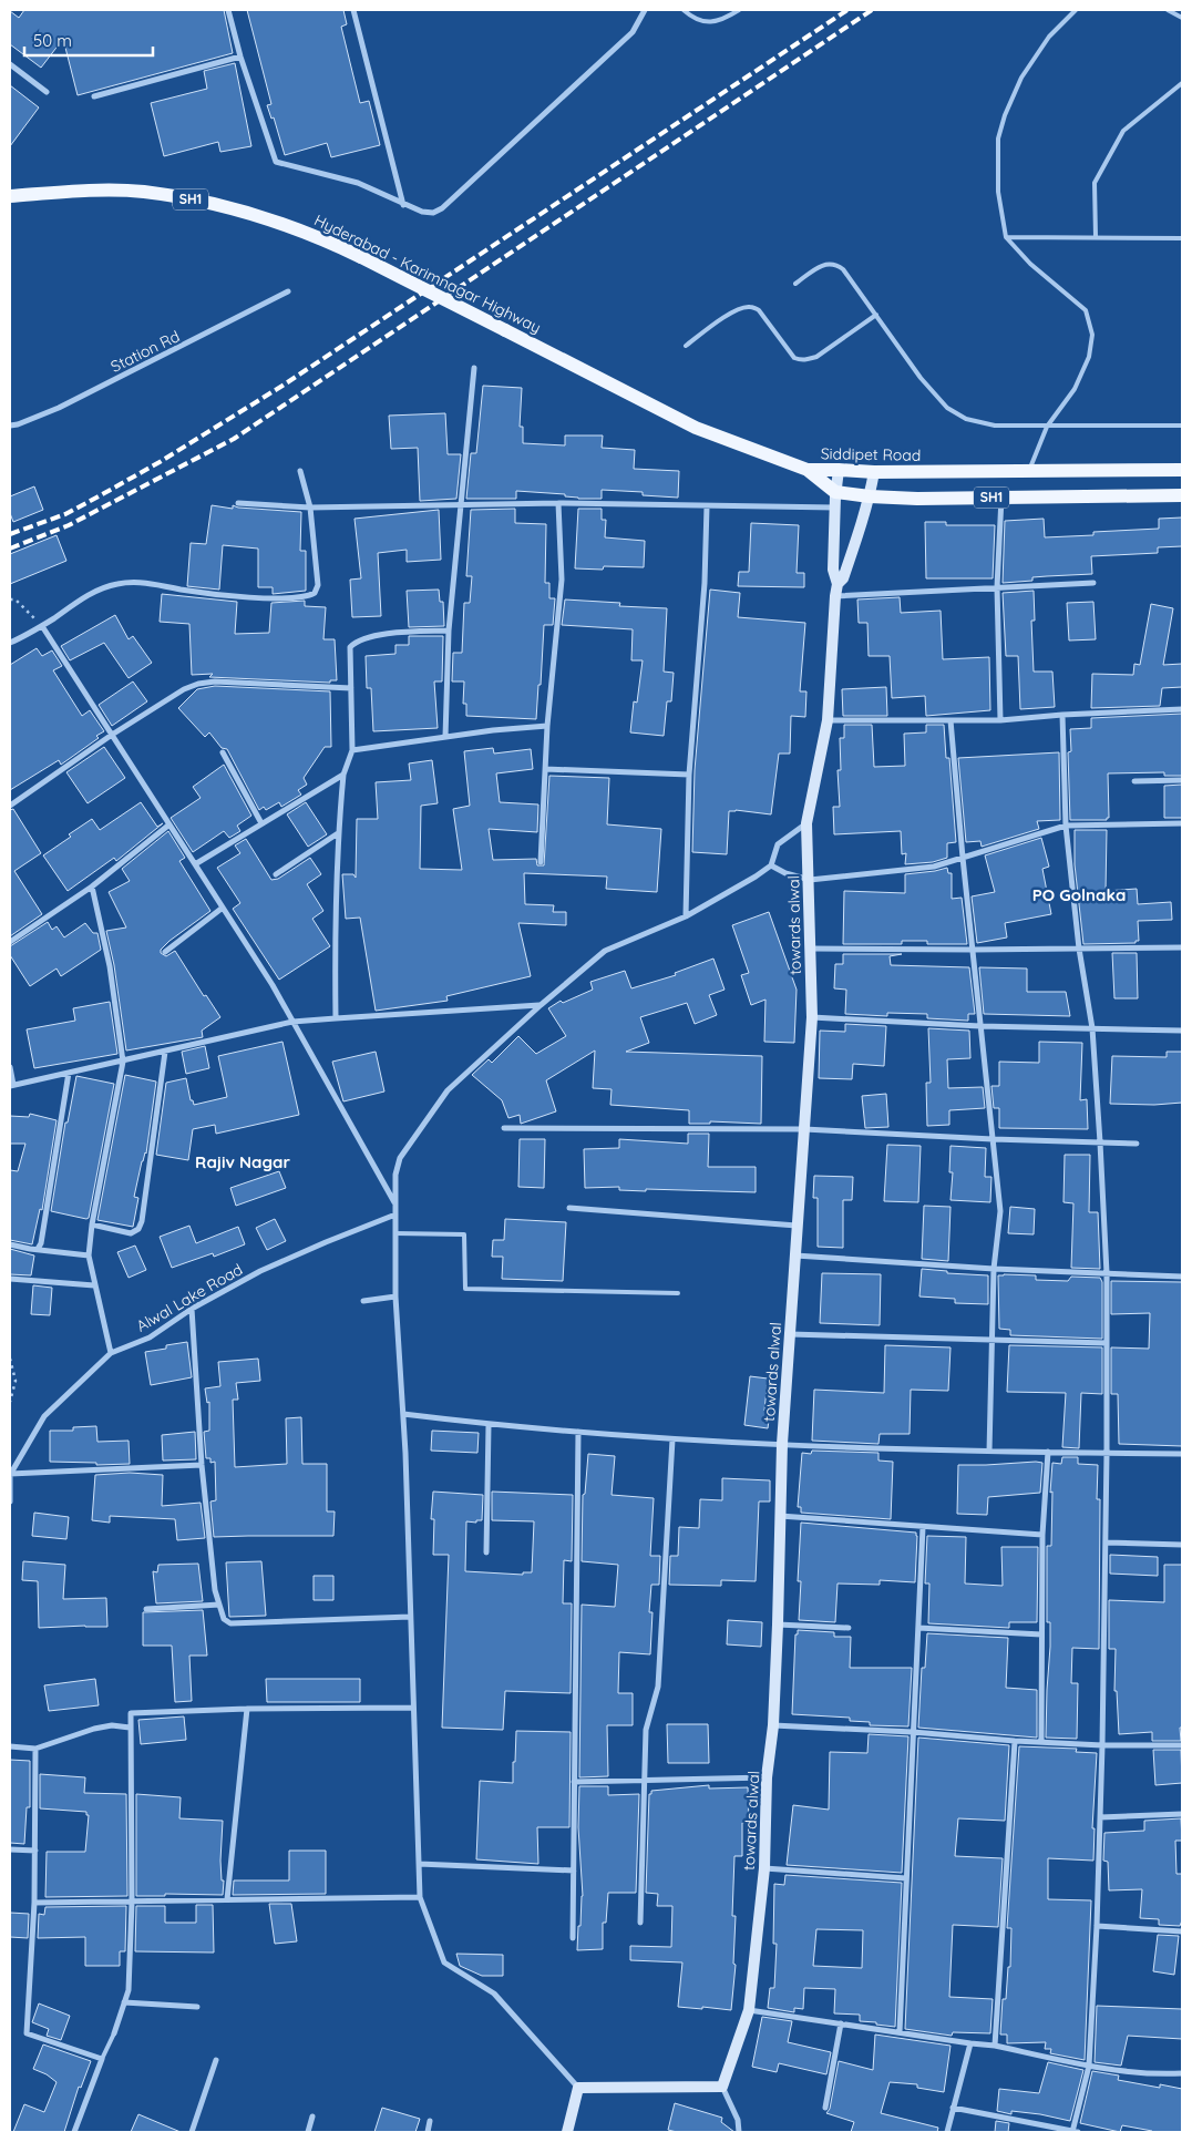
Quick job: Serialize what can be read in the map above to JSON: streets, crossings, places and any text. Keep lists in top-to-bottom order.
{
  "streets": {
    "main road": [
      "SH1",
      "Hyderabad - Karimnagar Highway",
      "Siddipet Road",
      "towards alwal"
    ],
    "street": ["Station Rd", "Alwal Lake Road"]
  },
  "crossings": [
    ["SH1", "Siddipet Road"],
    ["SH1", "towards alwal"],
    ["Hyderabad - Karimnagar Highway", "Siddipet Road"],
    ["Siddipet Road", "towards alwal"]
  ],
  "districts": ["PO Golnaka", "Rajiv Nagar"],
  "scale_bar": "50 m"
}
